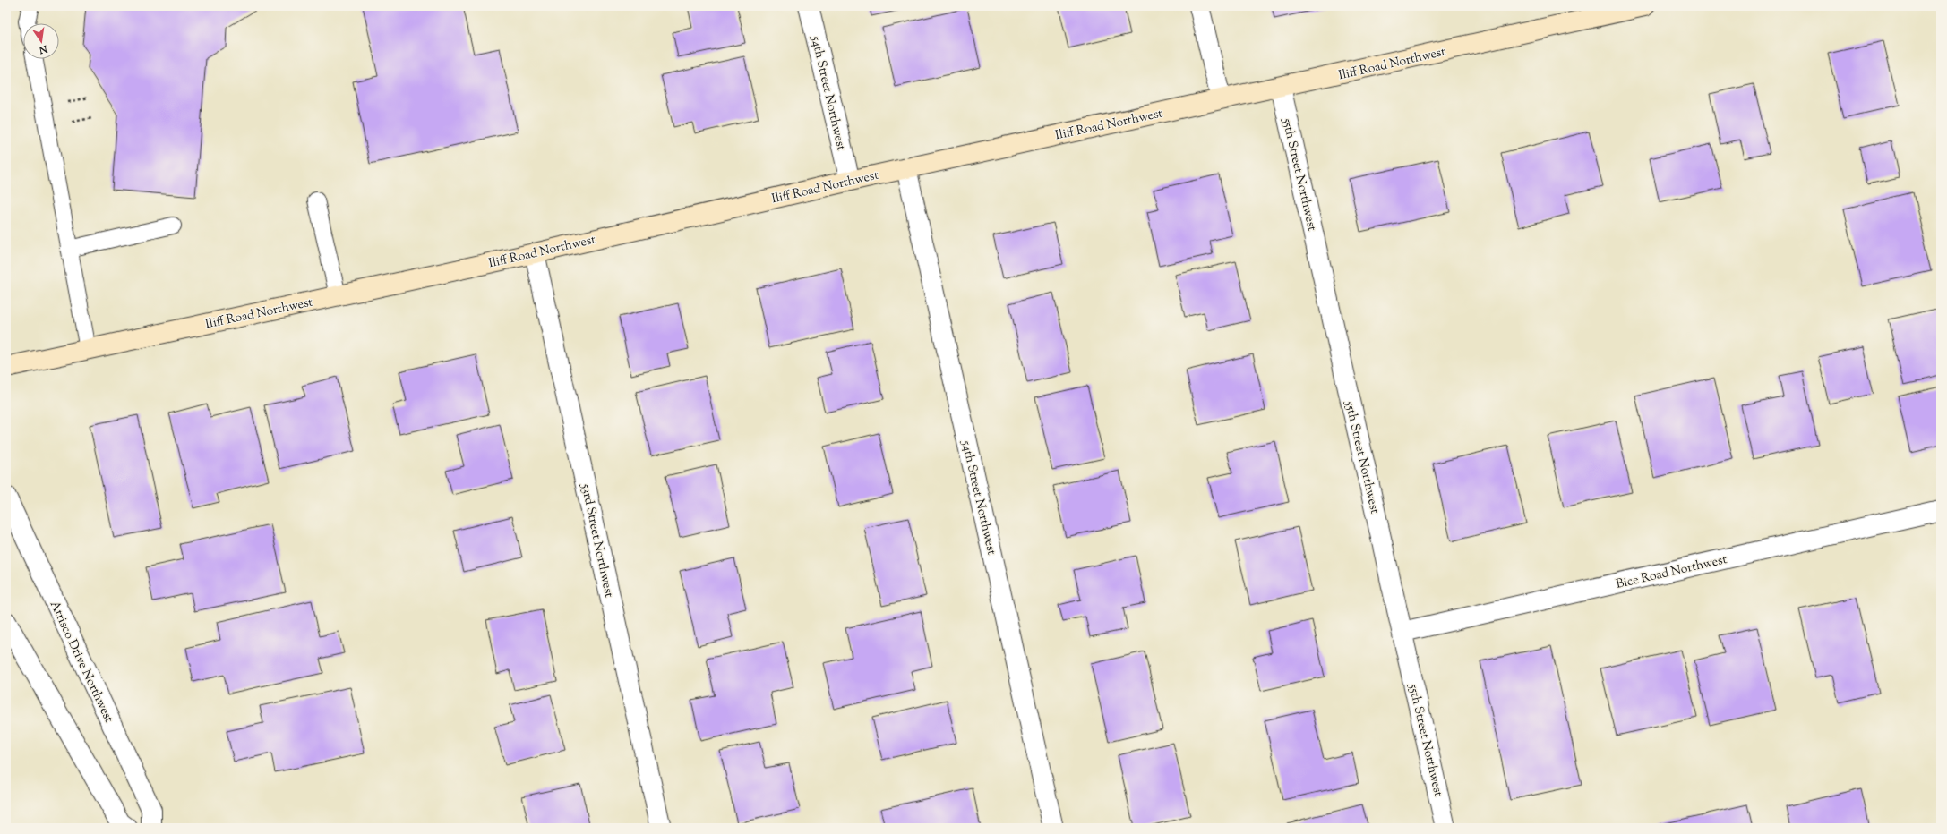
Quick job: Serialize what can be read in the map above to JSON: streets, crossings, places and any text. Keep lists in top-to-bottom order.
{
  "streets": {
    "main road": ["Iliff Road Northwest"],
    "street": [
      "54th Street Northwest",
      "55th Street Northwest",
      "53rd Street Northwest",
      "Bice Road Northwest",
      "Atrisco Drive Northwest"
    ]
  },
  "crossings": [
    ["Iliff Road Northwest", "54th Street Northwest"],
    ["Iliff Road Northwest", "55th Street Northwest"],
    ["Iliff Road Northwest", "53rd Street Northwest"],
    ["55th Street Northwest", "Bice Road Northwest"]
  ],
  "north": "bottom"
}
